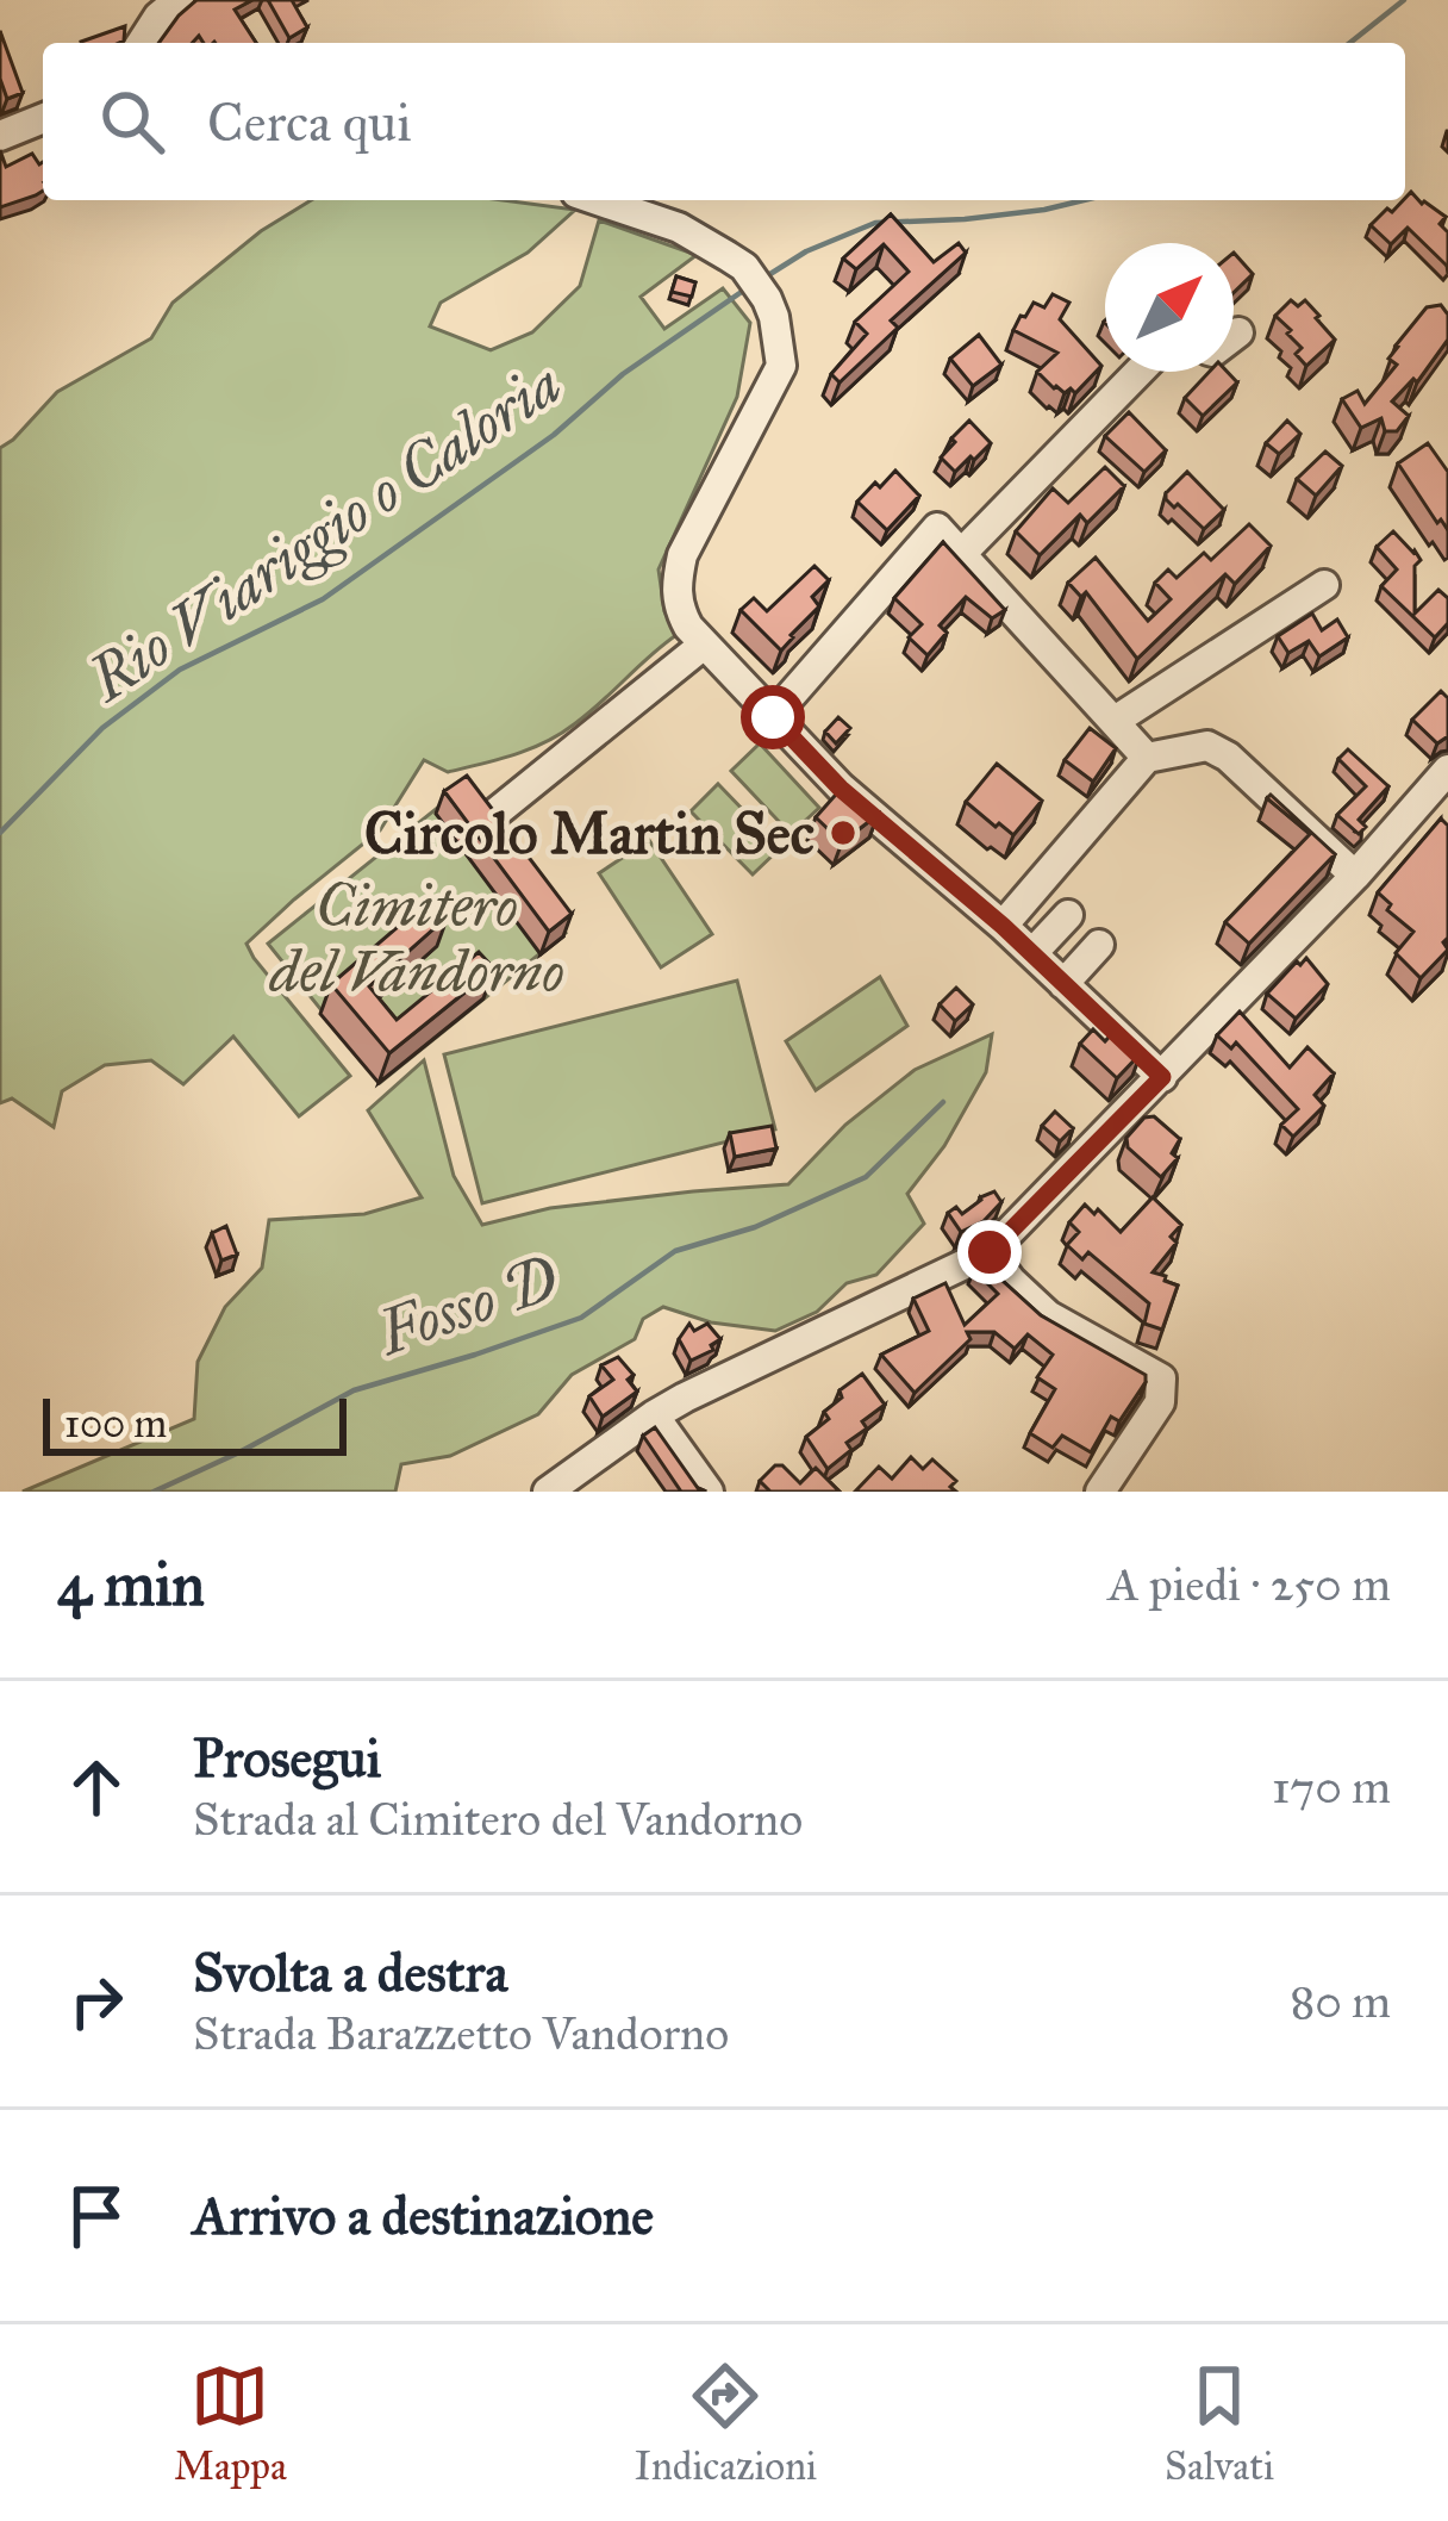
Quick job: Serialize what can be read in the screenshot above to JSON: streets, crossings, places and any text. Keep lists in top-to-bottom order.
{
  "water": ["Rio Viariggio o Caloria", "Fosso D"],
  "parks": ["Cimitero del Vandorno"],
  "places": ["Circolo Martin Sec"],
  "scale_bar": "100 m",
  "north": "top right",
  "page": {
    "search": "Cerca qui",
    "scale": "100 m",
    "heading": ["4 min", "A piedi · 250 m"],
    "list": [
      ["Prosegui", "Strada al Cimitero del Vandorno", "170 m"],
      ["Svolta a destra", "Strada Barazzetto Vandorno", "80 m"],
      "Arrivo a destinazione"
    ],
    "nav": ["Mappa", "Indicazioni", "Salvati"]
  }
}
